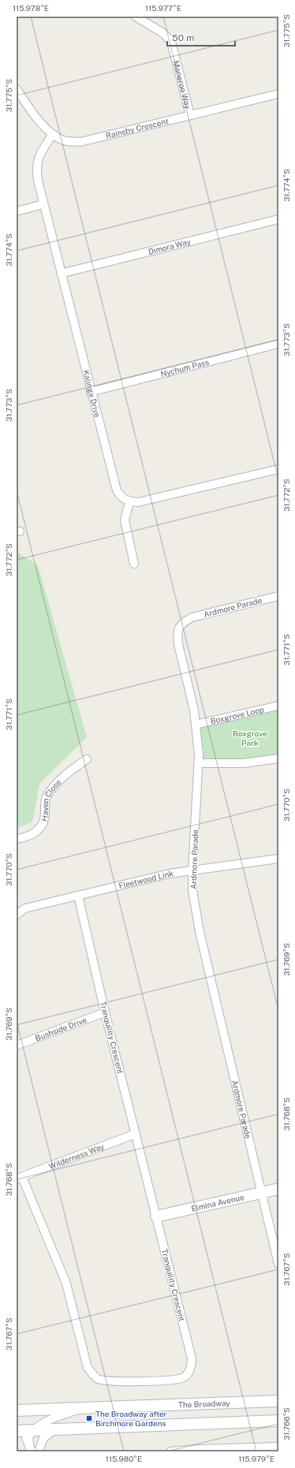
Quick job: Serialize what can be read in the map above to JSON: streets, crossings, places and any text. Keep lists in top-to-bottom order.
{
  "streets": {
    "main road": ["Elmina Avenue", "The Broadway"],
    "street": [
      "Maneroo Way",
      "Rainsby Crescent",
      "Dimora Way",
      "Nychum Pass",
      "Kalinga Drive",
      "Ardmore Parade",
      "Boxgrove Loop",
      "Haven Close",
      "Fleetwood Link",
      "Bushside Drive",
      "Tranquility Crescent",
      "Wilderness Way"
    ]
  },
  "crossings": [
    ["Maneroo Way", "Rainsby Crescent"],
    ["Rainsby Crescent", "Kalinga Drive"],
    ["Dimora Way", "Kalinga Drive"],
    ["Nychum Pass", "Kalinga Drive"],
    ["Ardmore Parade", "Boxgrove Loop"],
    ["Ardmore Parade", "Fleetwood Link"],
    ["Ardmore Parade", "Elmina Avenue"],
    ["Fleetwood Link", "Tranquility Crescent"],
    ["Bushside Drive", "Tranquility Crescent"],
    ["Tranquility Crescent", "Wilderness Way"],
    ["Tranquility Crescent", "Elmina Avenue"]
  ],
  "parks": ["Boxgrove Park"],
  "places": {
    "transit": ["The Broadway after Birchmore Gardens"]
  },
  "scale_bar": "50 m",
  "coordinates": [
    "115.978°E",
    "115.977°E",
    "31.775°S",
    "31.774°S",
    "31.773°S",
    "31.772°S",
    "31.771°S",
    "31.770°S",
    "31.769°S",
    "31.768°S",
    "31.767°S",
    "31.766°S",
    "115.980°E",
    "115.979°E"
  ]
}
